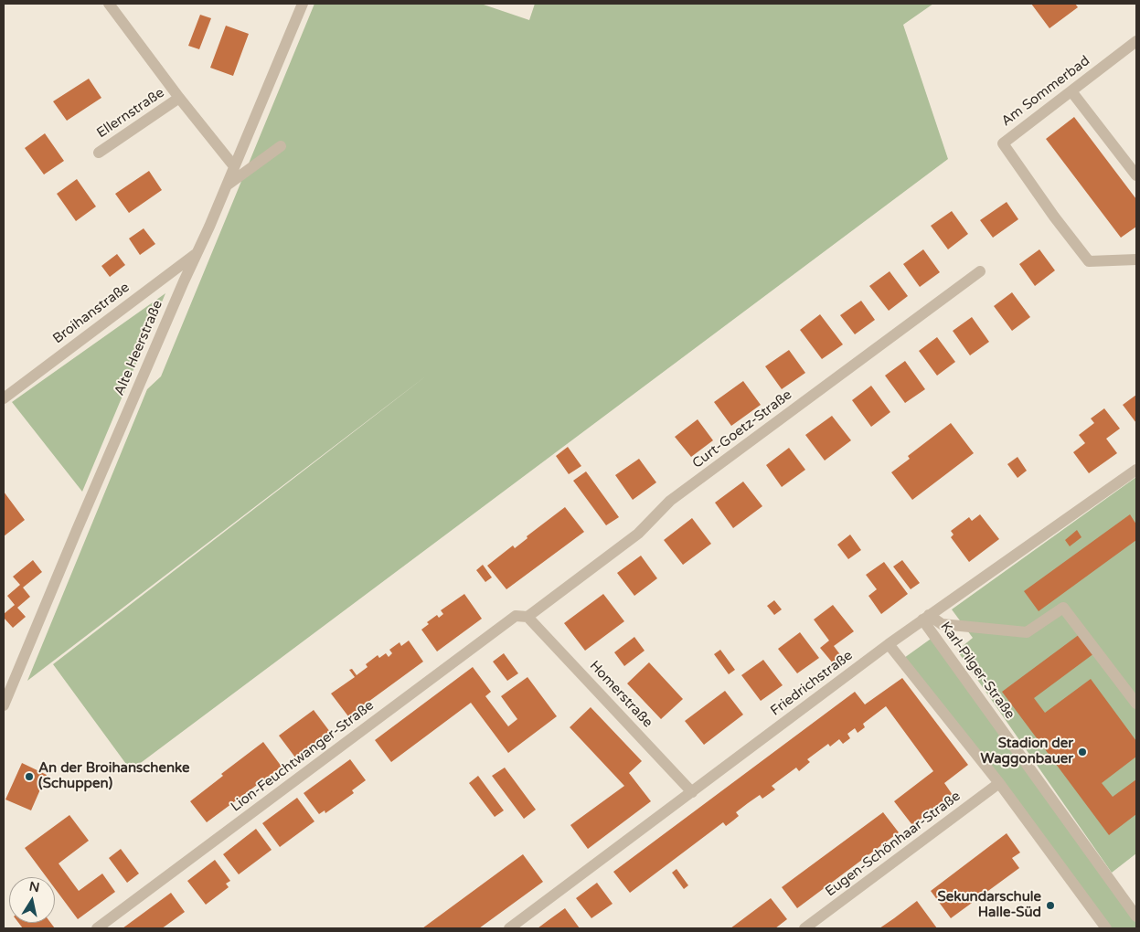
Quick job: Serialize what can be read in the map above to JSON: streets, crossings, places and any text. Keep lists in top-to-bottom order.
{
  "streets": {
    "street": [
      "Am Sommerbad",
      "Ellernstraße",
      "Broihanstraße",
      "Alte Heerstraße",
      "Curt-Goetz-Straße",
      "Karl-Pilger-Straße",
      "Friedrichstraße",
      "Homerstraße",
      "Lion-Feuchtwanger-Straße",
      "Eugen-Schönhaar-Straße"
    ]
  },
  "crossings": [
    ["Ellernstraße", "Alte Heerstraße"],
    ["Broihanstraße", "Alte Heerstraße"],
    ["Curt-Goetz-Straße", "Homerstraße"],
    ["Curt-Goetz-Straße", "Lion-Feuchtwanger-Straße"],
    ["Karl-Pilger-Straße", "Friedrichstraße"],
    ["Friedrichstraße", "Homerstraße"],
    ["Homerstraße", "Lion-Feuchtwanger-Straße"]
  ],
  "places": ["Stadion der Waggonbauer", "An der Broihanschenke (Schuppen)", "Sekundarschule Halle-Süd"],
  "north": "top"
}
